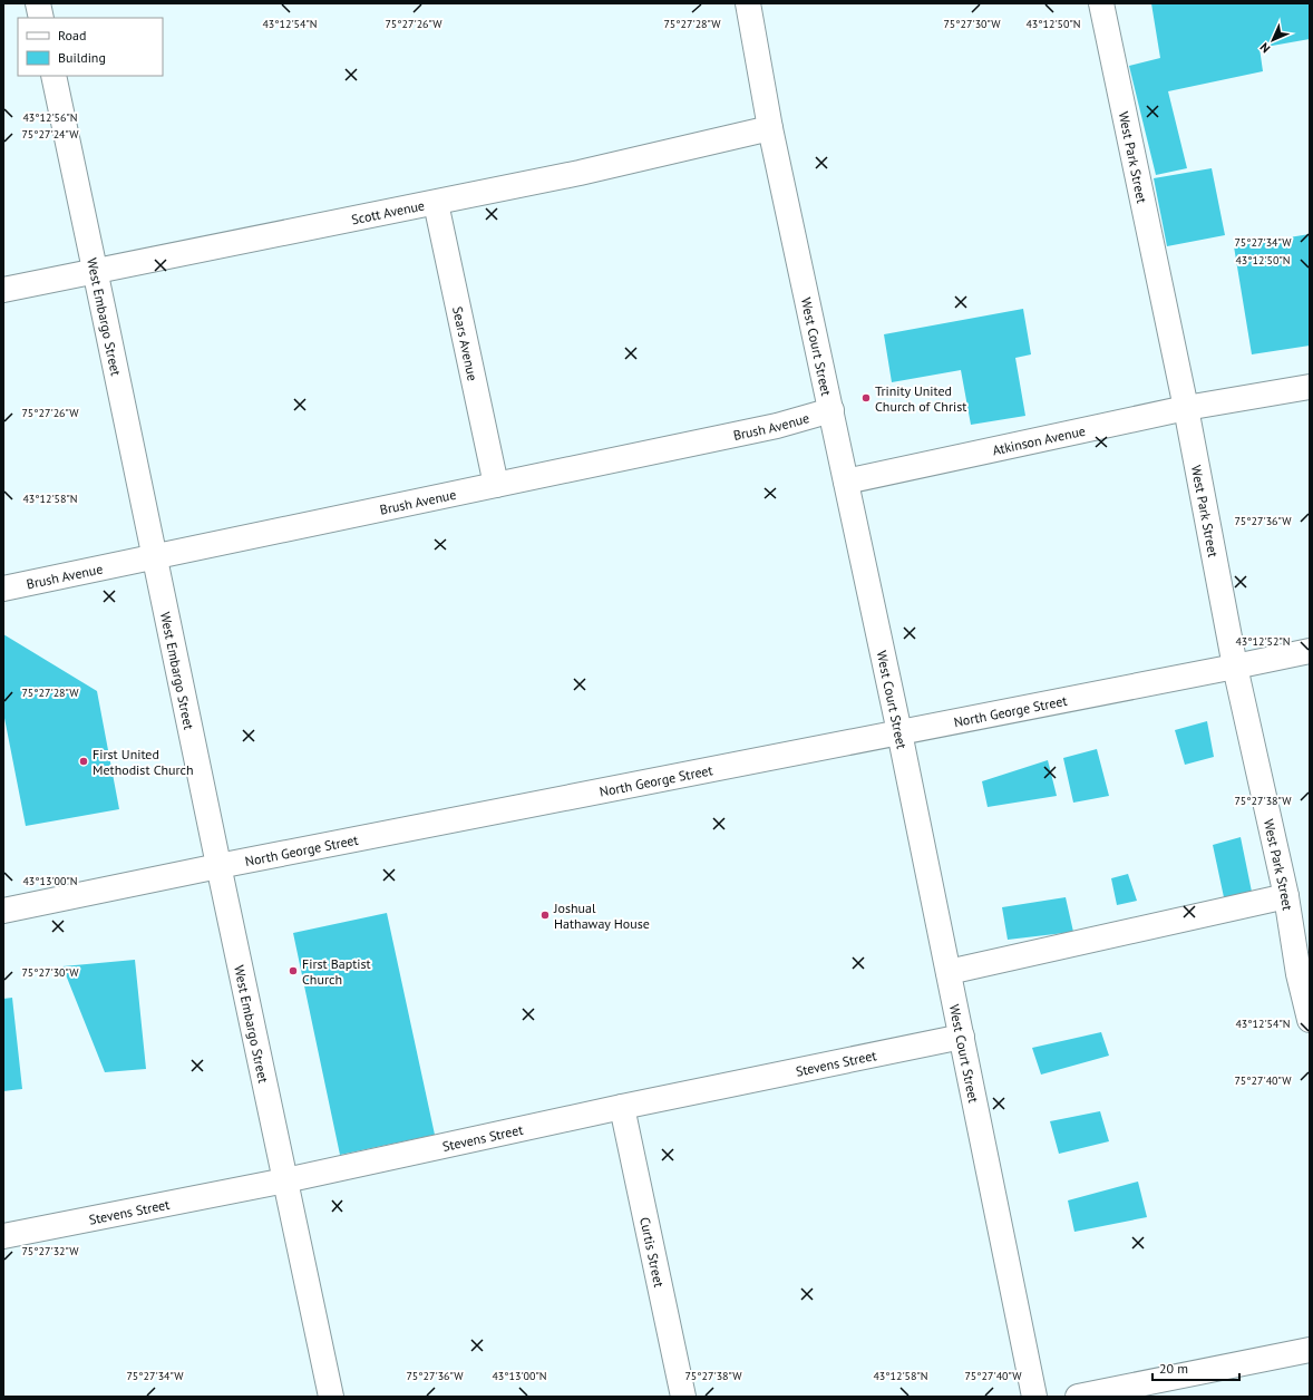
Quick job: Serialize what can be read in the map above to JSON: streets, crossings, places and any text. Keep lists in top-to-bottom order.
{
  "streets": {
    "street": [
      "West Park Street",
      "Scott Avenue",
      "West Embargo Street",
      "Sears Avenue",
      "West Court Street",
      "Brush Avenue",
      "Atkinson Avenue",
      "North George Street",
      "Stevens Street",
      "Curtis Street"
    ]
  },
  "crossings": [
    ["West Park Street", "Atkinson Avenue"],
    ["West Park Street", "North George Street"],
    ["Scott Avenue", "West Embargo Street"],
    ["Scott Avenue", "Sears Avenue"],
    ["Scott Avenue", "West Court Street"],
    ["West Embargo Street", "Brush Avenue"],
    ["West Embargo Street", "North George Street"],
    ["West Embargo Street", "Stevens Street"],
    ["Sears Avenue", "Brush Avenue"],
    ["West Court Street", "Brush Avenue"],
    ["West Court Street", "Atkinson Avenue"],
    ["West Court Street", "North George Street"],
    ["West Court Street", "Stevens Street"],
    ["Stevens Street", "Curtis Street"]
  ],
  "places": [
    "Trinity United Church of Christ",
    "First United Methodist Church",
    "Joshual Hathaway House",
    "First Baptist Church"
  ],
  "legend": ["Road", "Building"],
  "scale_bar": "20 m",
  "north": "bottom left",
  "coordinates": [
    "43°12'54\"N",
    "75°27'26\"W",
    "75°27'28\"W",
    "75°27'30\"W",
    "43°12'50\"N",
    "43°12'56\"N",
    "75°27'24\"W",
    "75°27'34\"W",
    "43°12'58\"N",
    "75°27'36\"W",
    "43°12'52\"N",
    "75°27'38\"W",
    "43°13'00\"N",
    "75°27'40\"W",
    "75°27'32\"W"
  ]
}
